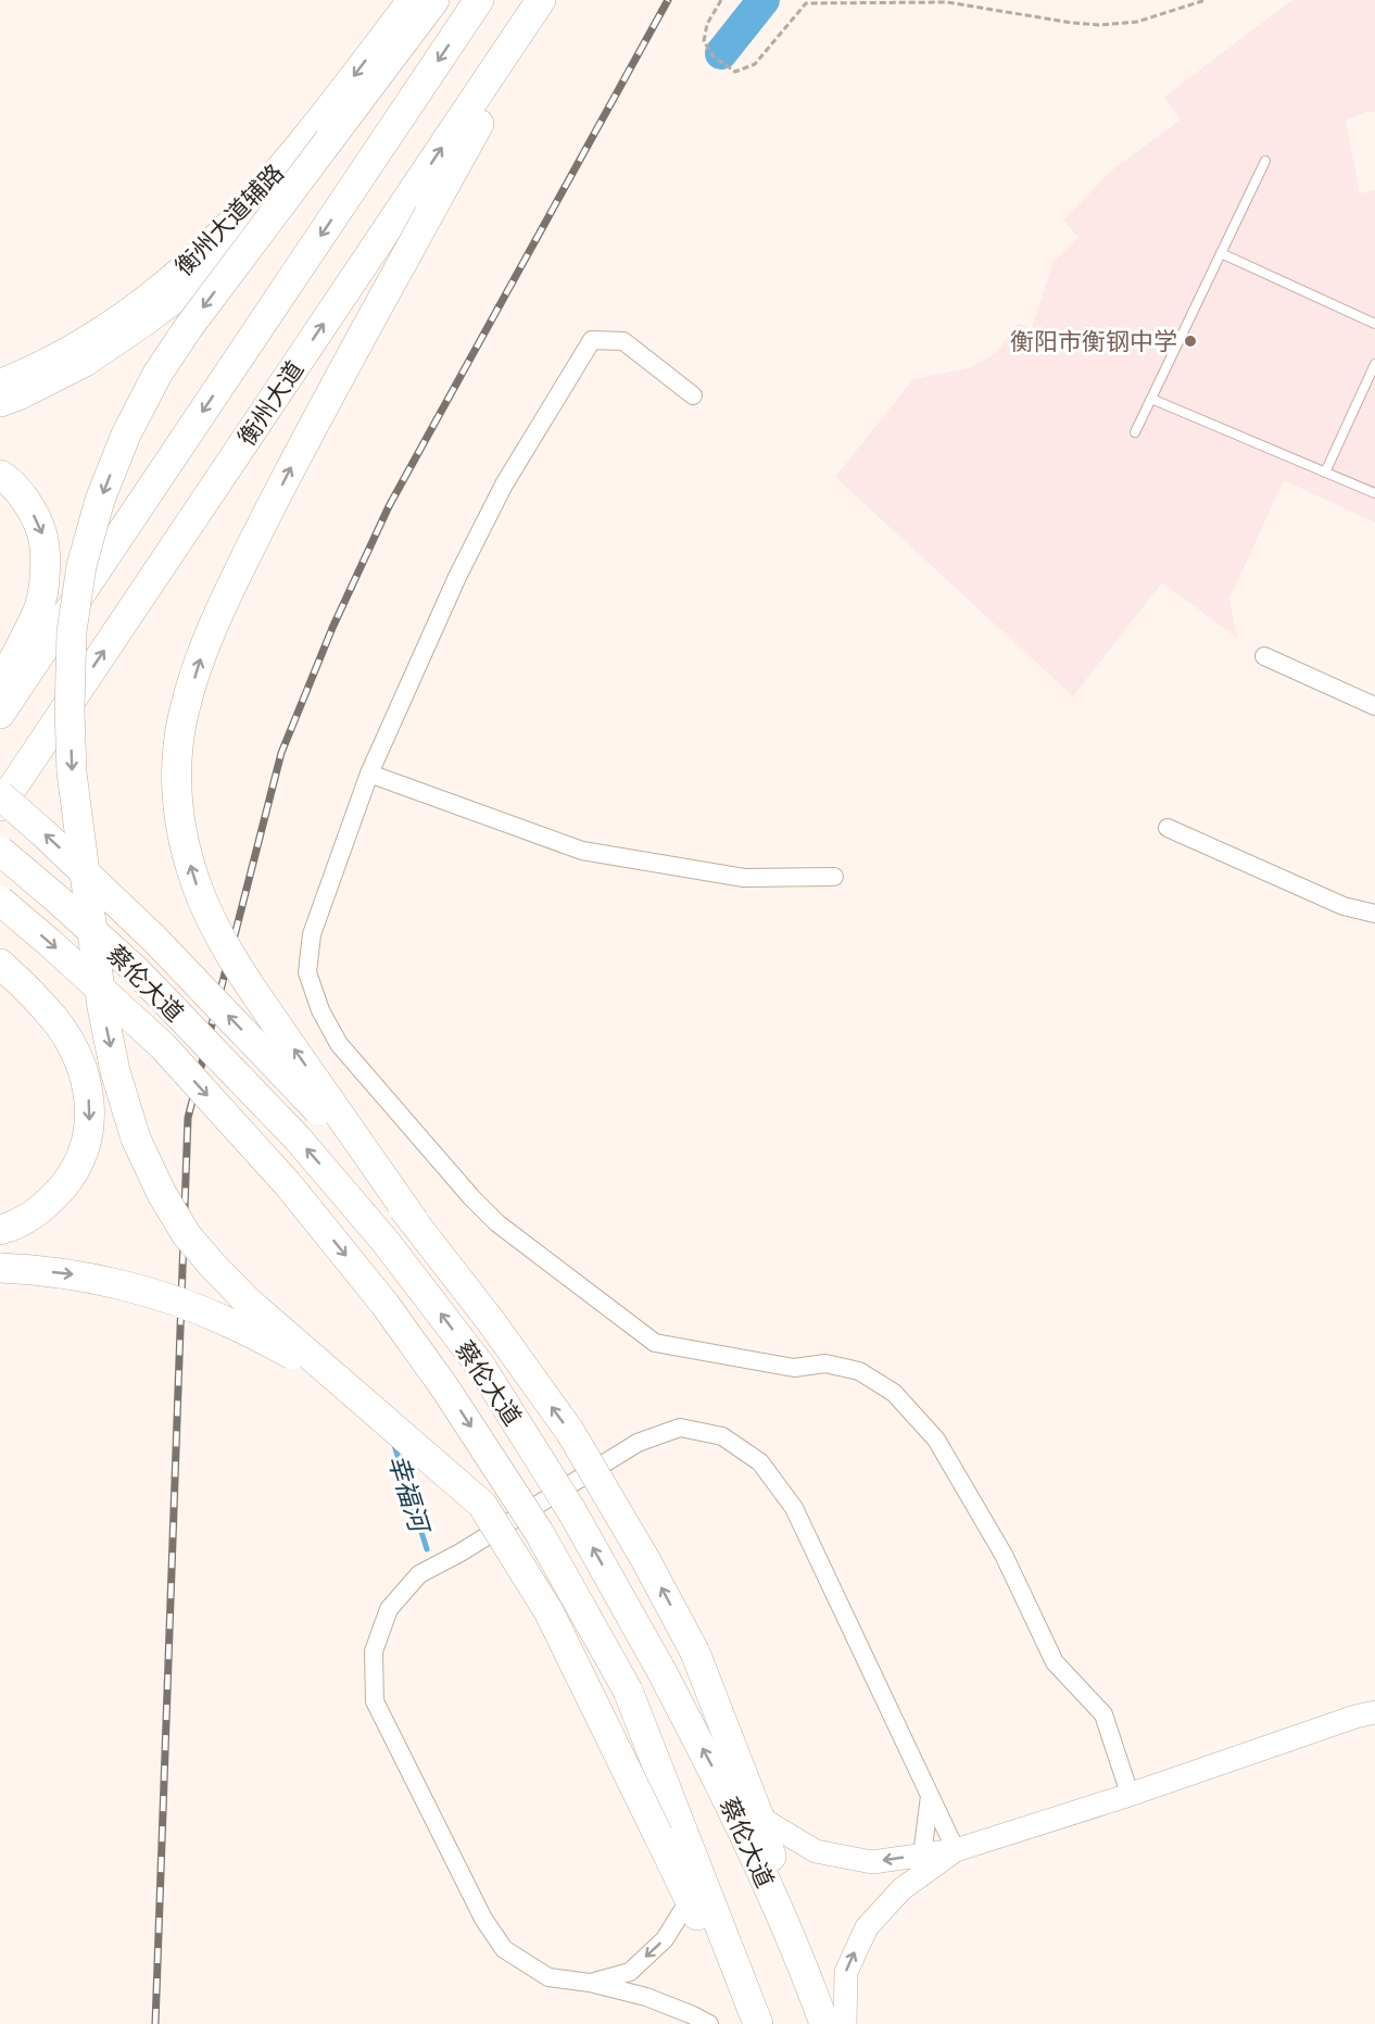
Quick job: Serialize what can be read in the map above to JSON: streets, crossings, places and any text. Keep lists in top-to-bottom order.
{
  "streets": {
    "highway": ["衡州大道", "蔡伦大道"],
    "main road": ["衡州大道辅路"]
  },
  "one_way": ["衡州大道辅路"],
  "water": ["幸福河"],
  "places": ["衡阳市衡钢中学"]
}
